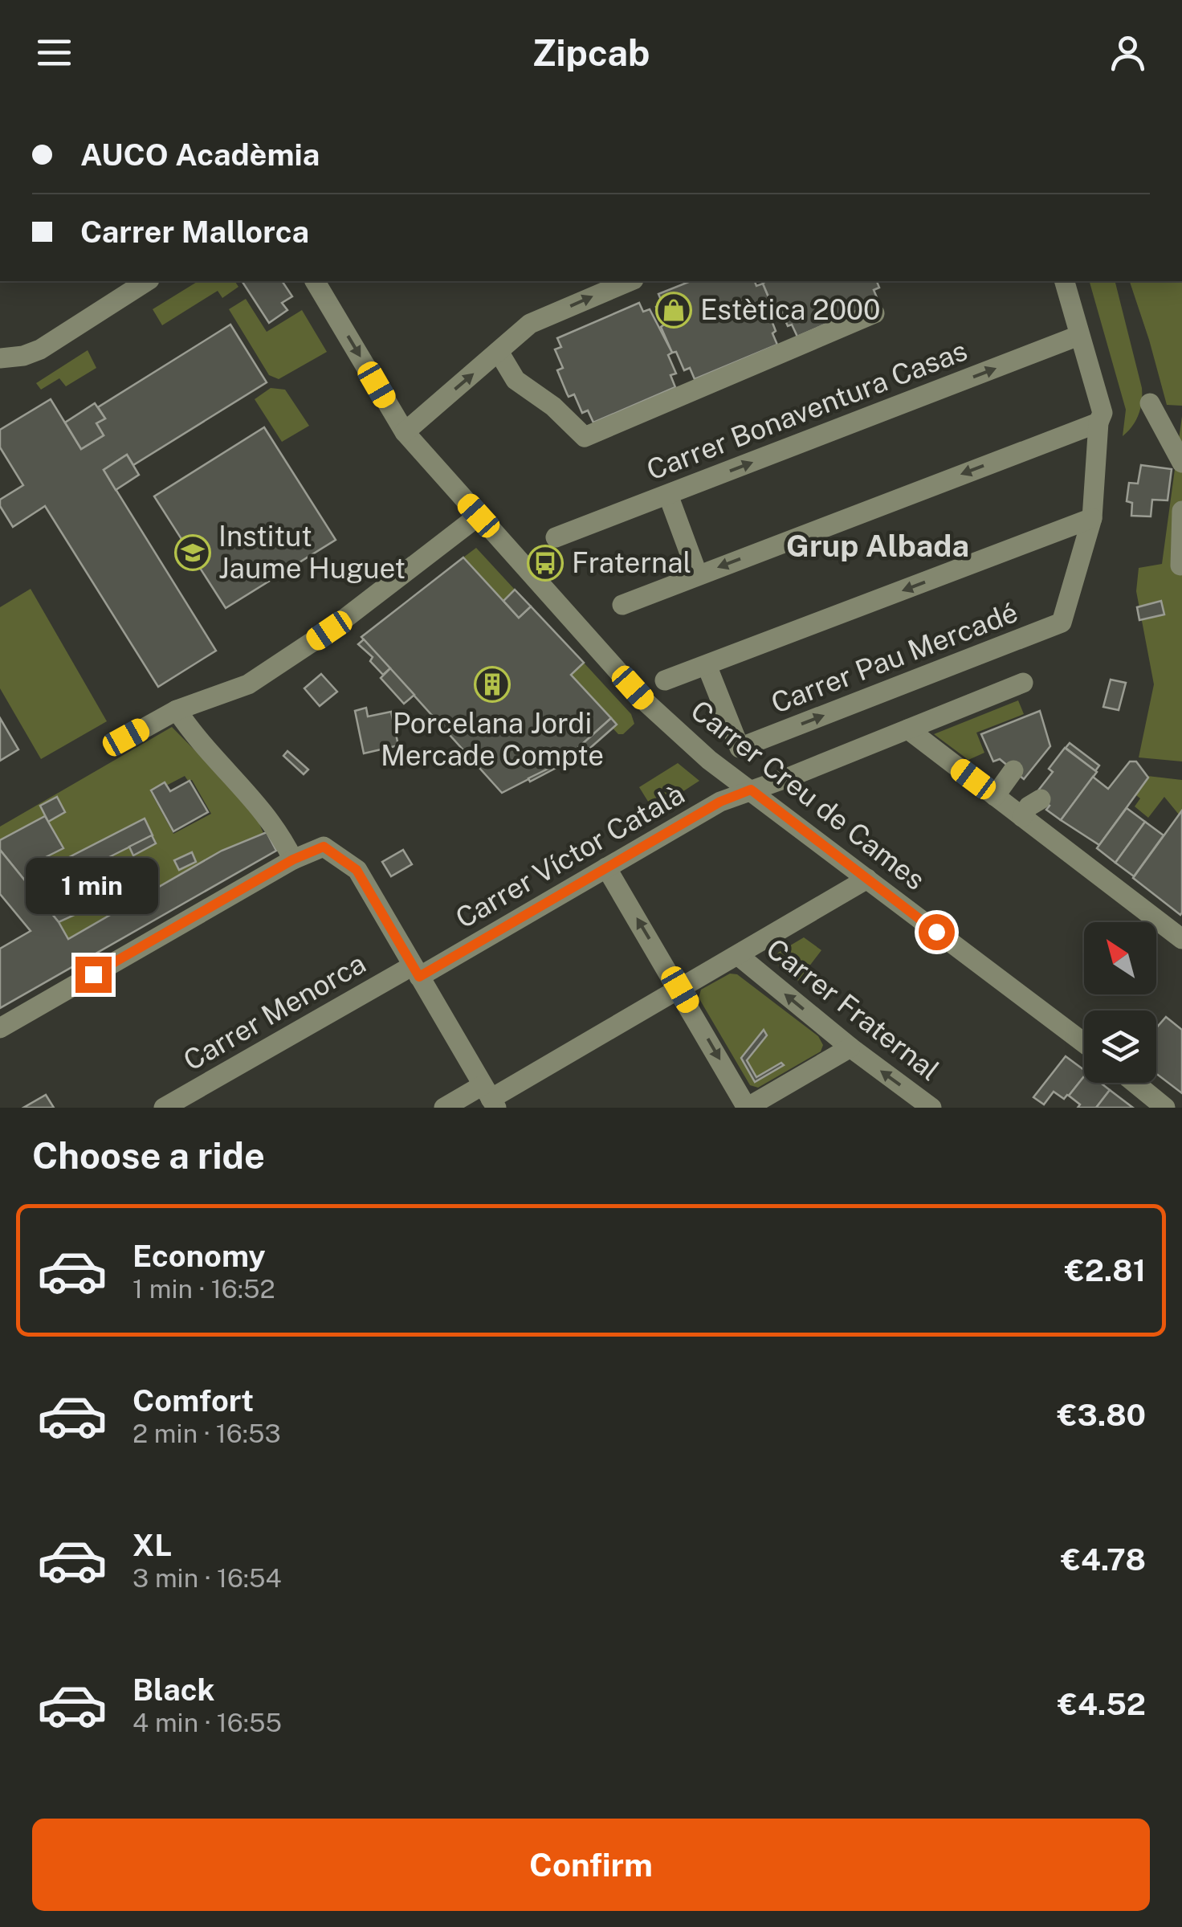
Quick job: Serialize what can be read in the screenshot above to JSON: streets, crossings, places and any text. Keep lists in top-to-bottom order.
{
  "streets": {
    "street": [
      "Carrer Bonaventura Casas",
      "Carrer Pau Mercadé",
      "Carrer Creu de Cames",
      "Carrer Víctor Català",
      "Carrer Fraternal",
      "Carrer Menorca"
    ]
  },
  "crossings": [
    ["Carrer Creu de Cames", "Carrer Víctor Català"],
    ["Carrer Víctor Català", "Carrer Menorca"]
  ],
  "districts": ["Grup Albada"],
  "places": {
    "shop": ["Estètica 2000"],
    "school or university": ["Institut Jaume Huguet"],
    "bus stop": ["Fraternal"],
    "building": ["Porcelana Jordi Mercade Compte"]
  },
  "north": "top left",
  "page": {
    "header": "Zipcab",
    "banner": ["AUCO Acadèmia", "Carrer Mallorca"],
    "bubble": "1 min",
    "heading": "Choose a ride",
    "list": [
      {
        "name": "Economy",
        "note": "1 min · 16:52",
        "value": "€2.81"
      },
      {
        "name": "Comfort",
        "note": "2 min · 16:53",
        "value": "€3.80"
      },
      {
        "name": "XL",
        "note": "3 min · 16:54",
        "value": "€4.78"
      },
      {
        "name": "Black",
        "note": "4 min · 16:55",
        "value": "€4.52"
      }
    ],
    "buttons": "Confirm"
  }
}
